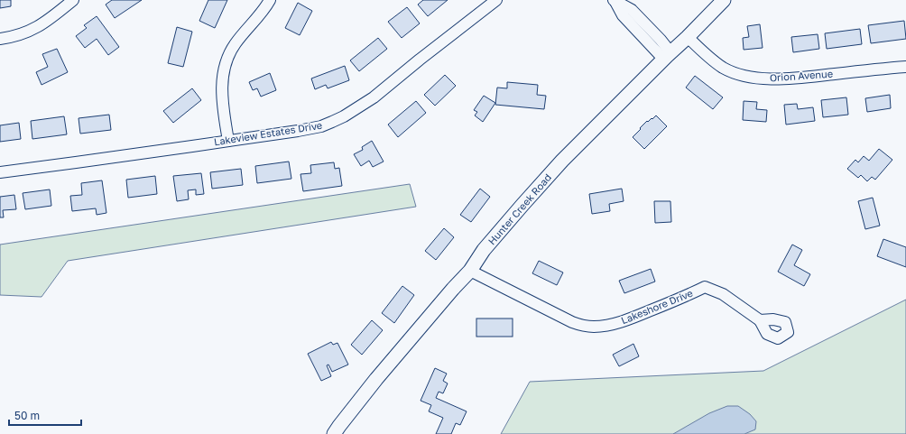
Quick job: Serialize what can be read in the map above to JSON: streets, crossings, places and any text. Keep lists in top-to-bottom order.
{
  "streets": {
    "main road": ["Hunter Creek Road"],
    "street": ["Orion Avenue", "Lakeview Estates Drive", "Lakeshore Drive"]
  },
  "crossings": [
    ["Orion Avenue", "Hunter Creek Road"],
    ["Hunter Creek Road", "Lakeshore Drive"]
  ],
  "scale_bar": "50 m"
}
